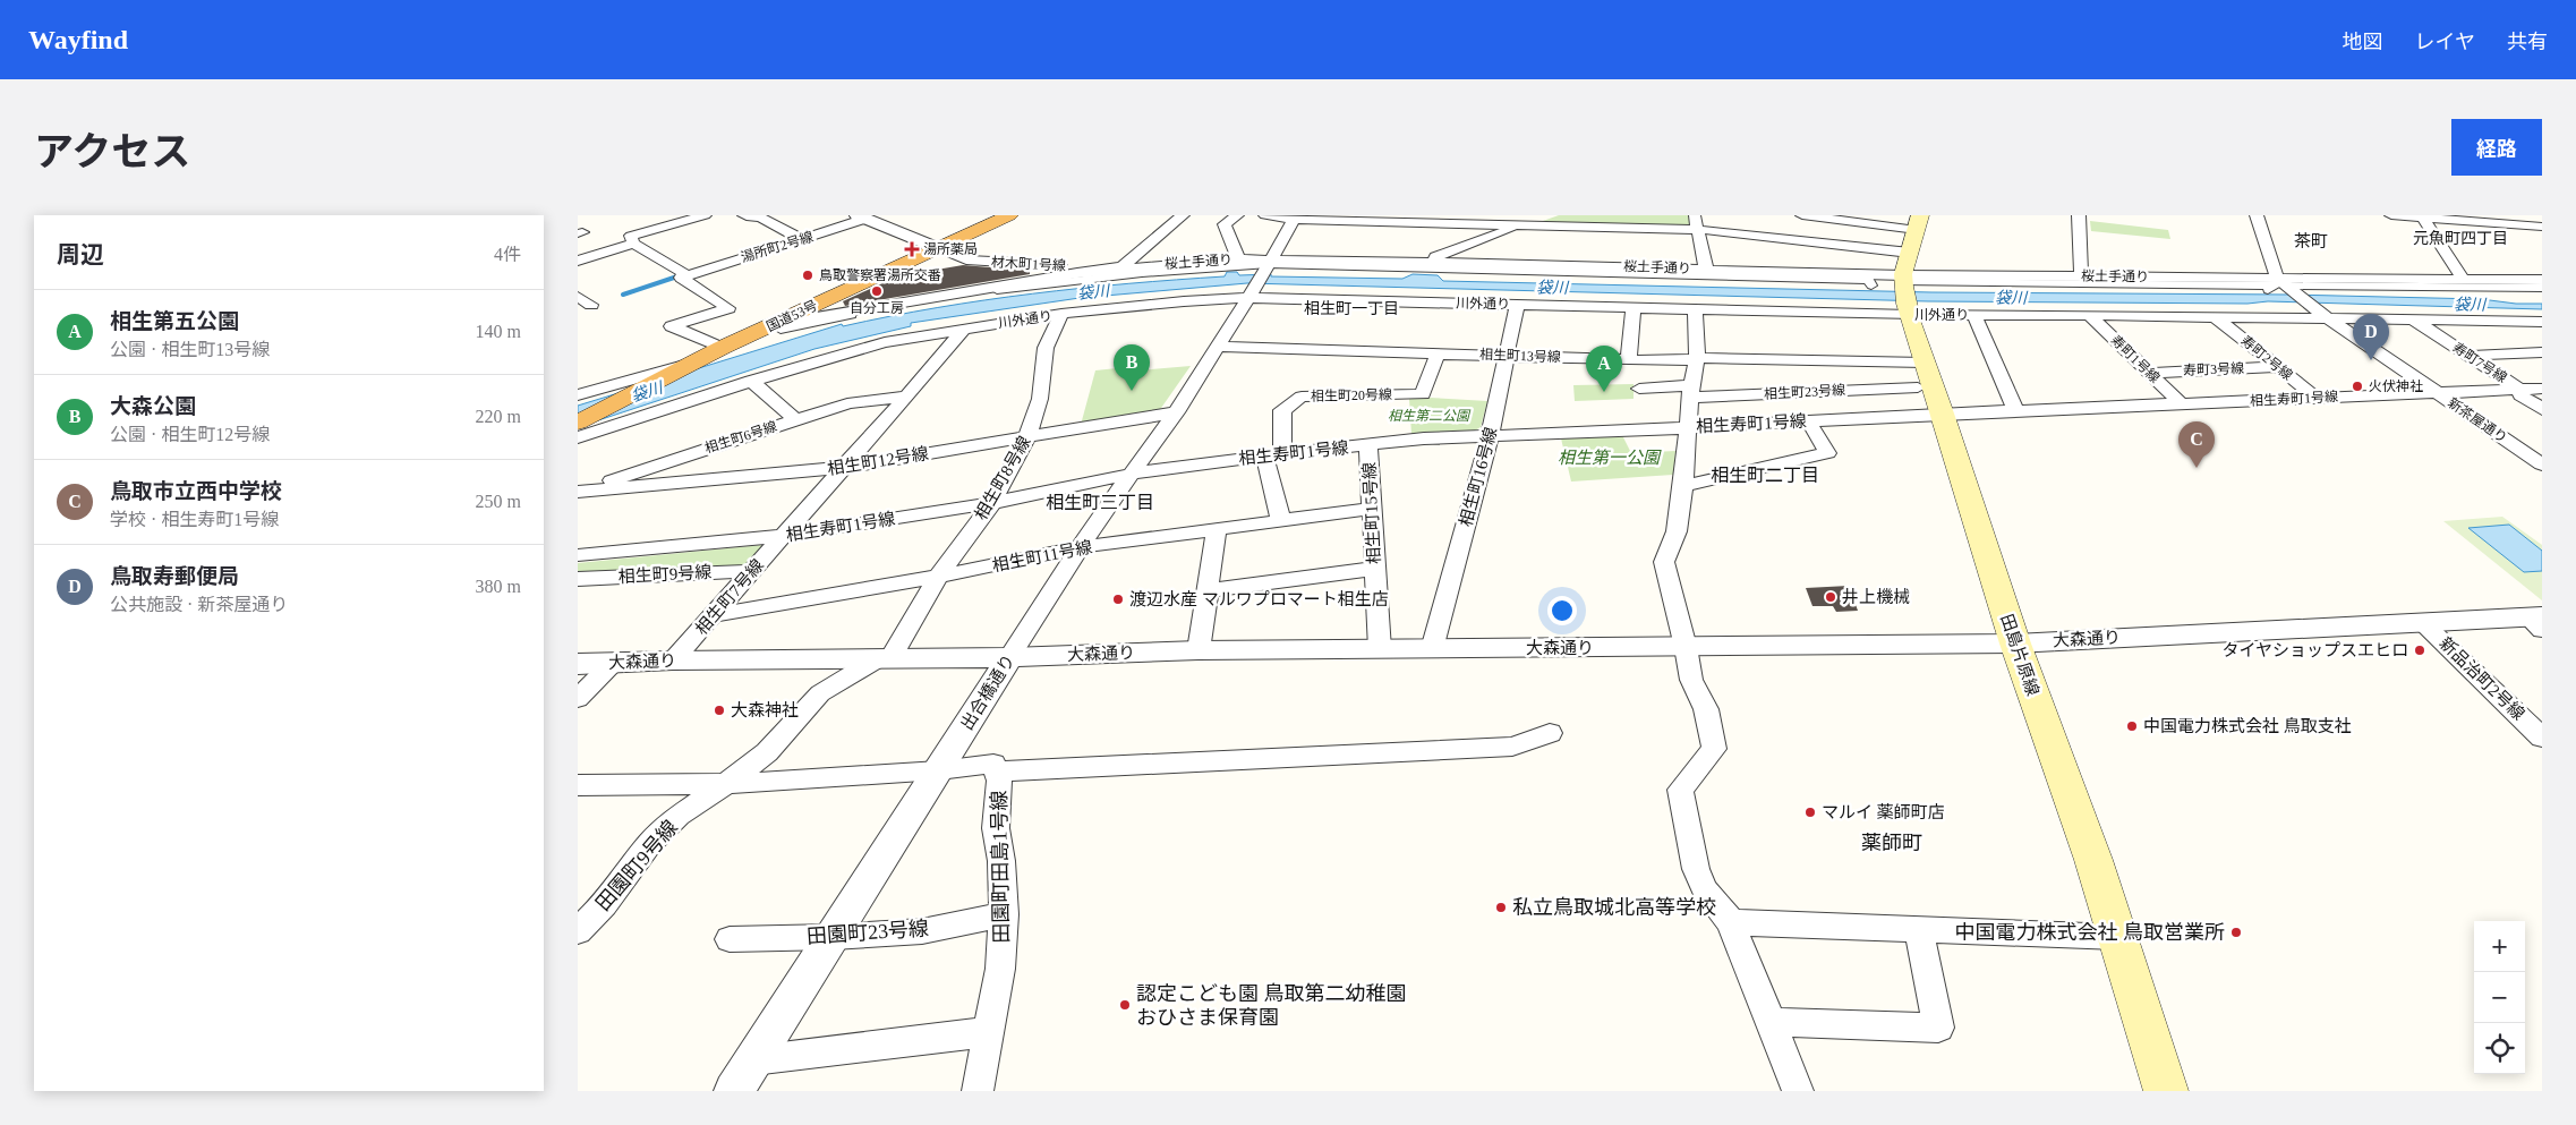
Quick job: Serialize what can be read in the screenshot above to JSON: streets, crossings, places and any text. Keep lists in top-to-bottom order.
{
  "streets": {
    "highway": ["国道53号"],
    "main road": ["田島片原線"],
    "street": [
      "湯所町2号線",
      "桜土手通り",
      "材木町1号線",
      "川外通り",
      "相生町13号線",
      "寿町2号線",
      "寿町1号線",
      "寿町7号線",
      "寿町3号線",
      "相生町23号線",
      "相生町20号線",
      "相生寿町1号線",
      "新茶屋通り",
      "相生町6号線",
      "相生町12号線",
      "相生町16号線",
      "相生町8号線",
      "相生町15号線",
      "相生町11号線",
      "相生町9号線",
      "相生町7号線",
      "大森通り",
      "新品治町2号線",
      "出合橋通り",
      "田園町9号線",
      "田園町田島1号線",
      "田園町23号線"
    ]
  },
  "crossings": [
    ["桜土手通り", "材木町1号線"],
    ["桜土手通り", "川外通り"],
    ["桜土手通り", "国道53号"],
    ["桜土手通り", "新茶屋通り"],
    ["桜土手通り", "田島片原線"],
    ["桜土手通り", "出合橋通り"],
    ["材木町1号線", "国道53号"],
    ["川外通り", "寿町2号線"],
    ["川外通り", "寿町1号線"],
    ["川外通り", "寿町7号線"],
    ["川外通り", "新茶屋通り"],
    ["川外通り", "相生町16号線"],
    ["川外通り", "相生町8号線"],
    ["川外通り", "相生町7号線"],
    ["川外通り", "田島片原線"],
    ["川外通り", "出合橋通り"],
    ["相生町13号線", "相生町23号線"],
    ["相生町13号線", "相生町20号線"],
    ["相生町13号線", "相生町16号線"],
    ["相生町13号線", "田島片原線"],
    ["相生町13号線", "出合橋通り"],
    ["寿町2号線", "寿町3号線"],
    ["寿町2号線", "相生寿町1号線"],
    ["寿町1号線", "寿町3号線"],
    ["寿町1号線", "相生寿町1号線"],
    ["寿町7号線", "相生寿町1号線"],
    ["相生町23号線", "田島片原線"],
    ["相生町20号線", "相生寿町1号線"],
    ["相生寿町1号線", "新茶屋通り"],
    ["相生寿町1号線", "相生町16号線"],
    ["相生寿町1号線", "相生町8号線"],
    ["相生寿町1号線", "相生町15号線"],
    ["相生寿町1号線", "相生町7号線"],
    ["相生寿町1号線", "田島片原線"],
    ["相生寿町1号線", "出合橋通り"],
    ["相生町6号線", "相生町12号線"],
    ["相生町6号線", "相生町7号線"],
    ["相生町12号線", "相生町8号線"],
    ["相生町12号線", "相生町7号線"],
    ["相生町12号線", "出合橋通り"],
    ["相生町16号線", "大森通り"],
    ["相生町8号線", "相生町11号線"],
    ["相生町8号線", "大森通り"],
    ["相生町8号線", "田園町9号線"],
    ["相生町15号線", "相生町11号線"],
    ["相生町15号線", "大森通り"],
    ["相生町11号線", "相生町7号線"],
    ["相生町11号線", "出合橋通り"],
    ["相生町9号線", "相生町7号線"],
    ["相生町7号線", "大森通り"],
    ["大森通り", "田島片原線"],
    ["大森通り", "新品治町2号線"],
    ["大森通り", "出合橋通り"],
    ["大森通り", "田園町9号線"],
    ["出合橋通り", "田園町田島1号線"],
    ["出合橋通り", "田園町23号線"],
    ["田園町田島1号線", "田園町23号線"]
  ],
  "districts": [
    "元魚町四丁目",
    "茶町",
    "相生町一丁目",
    "相生町二丁目",
    "相生町三丁目",
    "薬師町"
  ],
  "water": ["袋川"],
  "parks": ["相生第二公園", "相生第一公園"],
  "places": {
    "health": ["湯所薬局"],
    "other": [
      "鳥取警察署湯所交番",
      "自分工房",
      "火伏神社",
      "井上機械",
      "渡辺水産 マルワプロマート相生店",
      "タイヤショップスエヒロ",
      "大森神社",
      "中国電力株式会社 鳥取支社",
      "マルイ 薬師町店",
      "私立鳥取城北高等学校",
      "中国電力株式会社 鳥取営業所",
      "認定こども園 鳥取第二幼稚園 おひさま保育園"
    ]
  },
  "page": {
    "header": "Wayfind",
    "nav": ["地図", "レイヤ", "共有"],
    "title": "アクセス",
    "buttons": "経路",
    "heading": ["周辺", "4件"],
    "list": [
      {
        "mark": "A",
        "name": "相生第五公園",
        "note": "公園 · 相生町13号線",
        "value": "140 m"
      },
      {
        "mark": "B",
        "name": "大森公園",
        "note": "公園 · 相生町12号線",
        "value": "220 m"
      },
      {
        "mark": "C",
        "name": "鳥取市立西中学校",
        "note": "学校 · 相生寿町1号線",
        "value": "250 m"
      },
      {
        "mark": "D",
        "name": "鳥取寿郵便局",
        "note": "公共施設 · 新茶屋通り",
        "value": "380 m"
      }
    ],
    "pins": [
      "D",
      "B",
      "A",
      "C"
    ],
    "map_buttons": ["+", "−"]
  }
}
